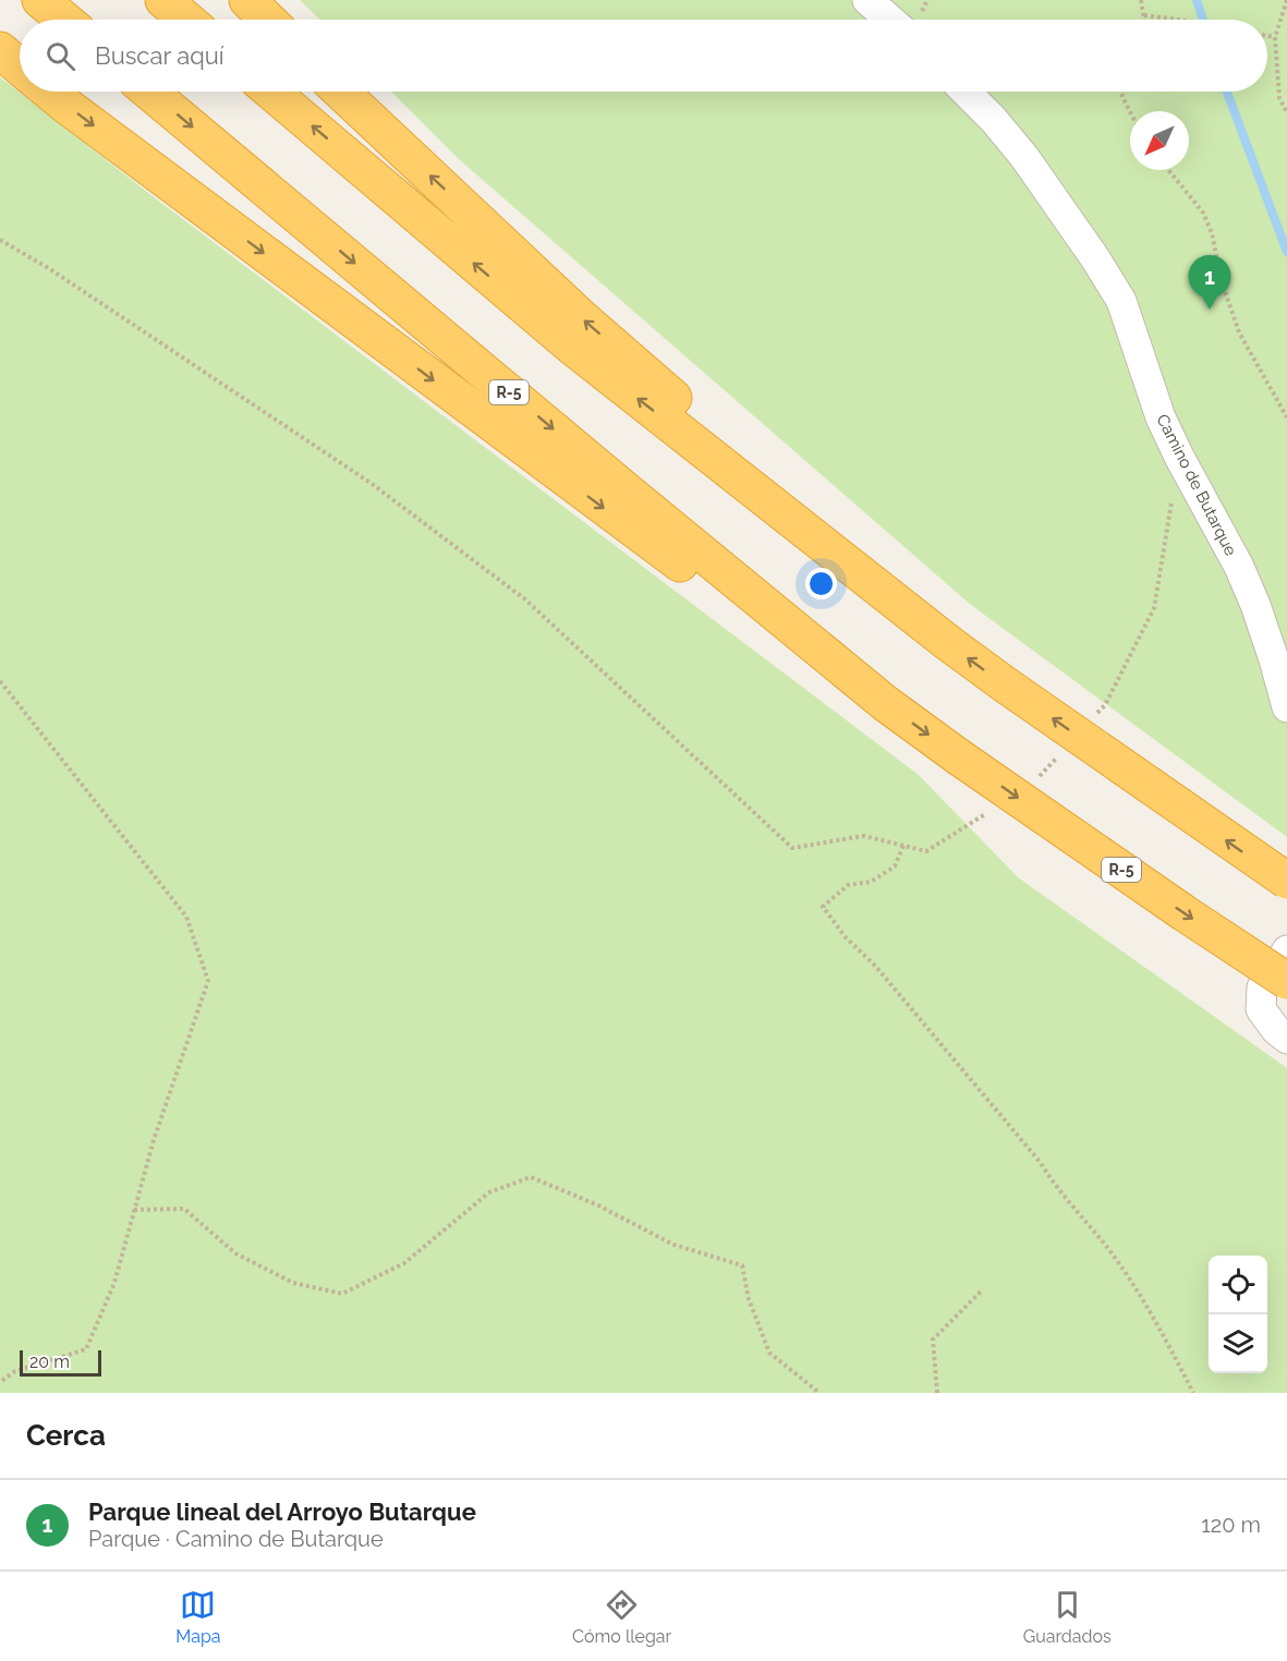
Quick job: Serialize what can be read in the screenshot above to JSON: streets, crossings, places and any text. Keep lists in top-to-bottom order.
{
  "streets": {
    "highway": ["R-5"],
    "street": ["Camino de Butarque"]
  },
  "scale_bar": "20 m",
  "north": "bottom left",
  "page": {
    "search": "Buscar aquí",
    "pins": "1",
    "scale": "20 m",
    "heading": "Cerca",
    "list": [
      {
        "mark": "1",
        "name": "Parque lineal del Arroyo Butarque",
        "note": "Parque · Camino de Butarque",
        "value": "120 m"
      }
    ],
    "nav": ["Mapa", "Cómo llegar", "Guardados"]
  }
}
